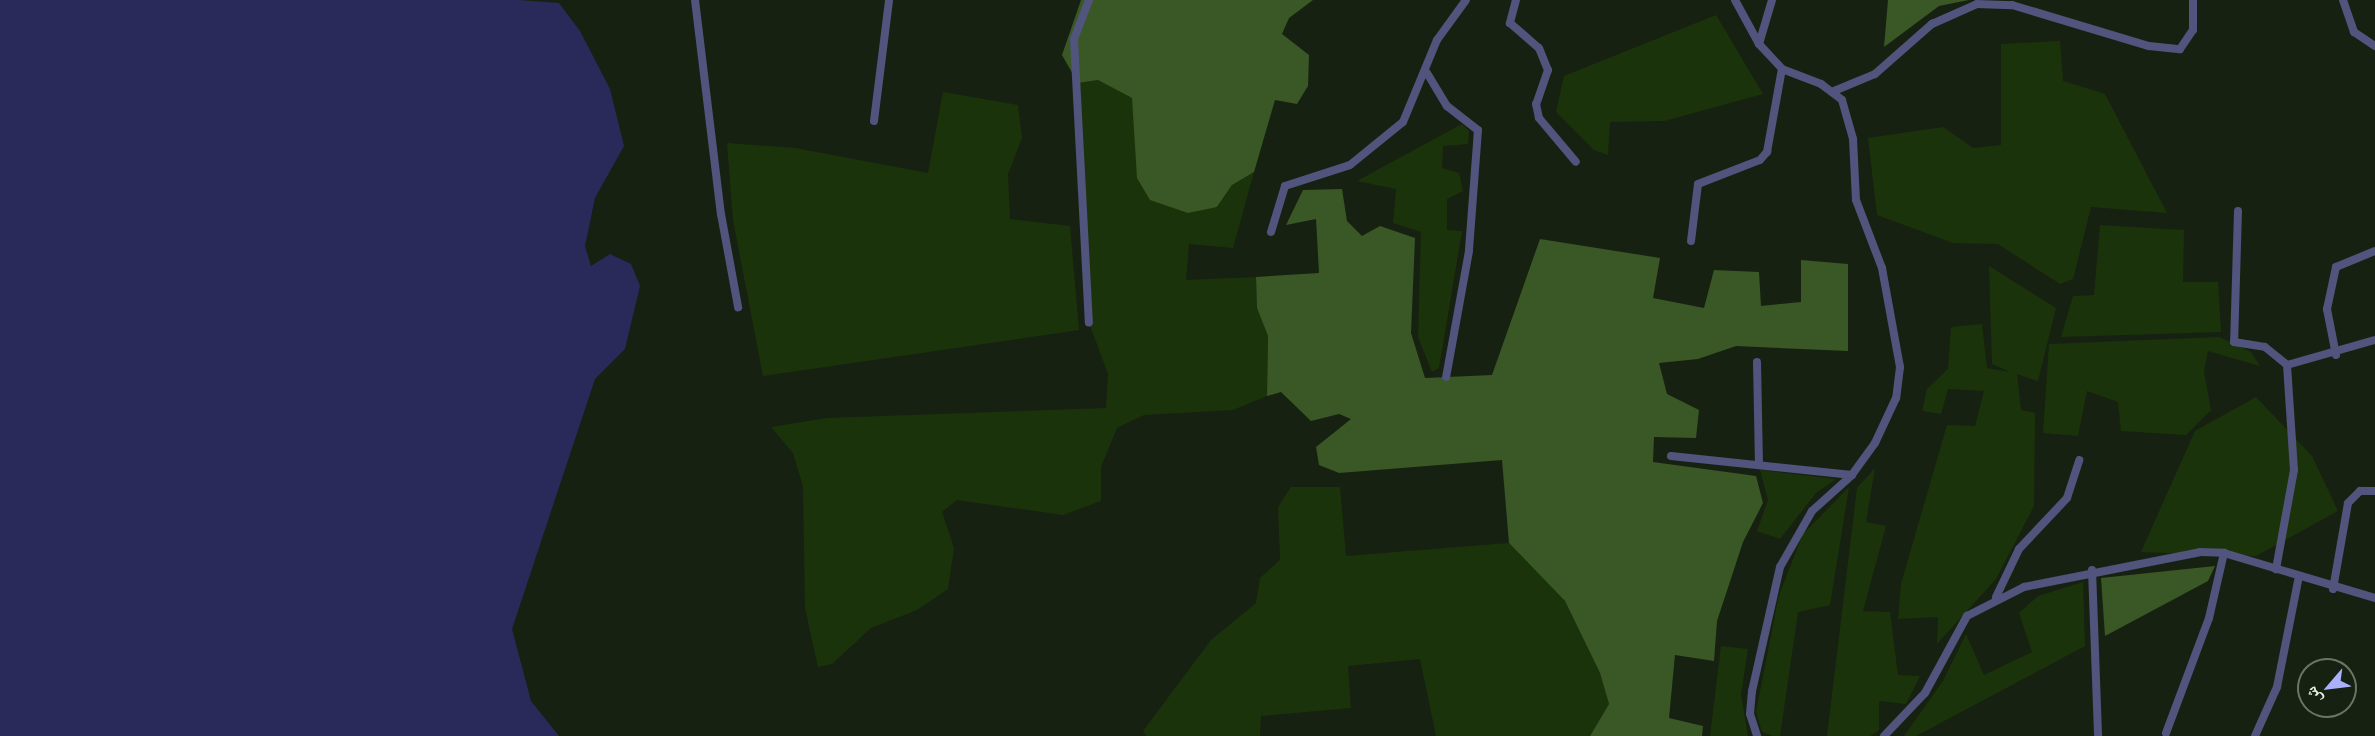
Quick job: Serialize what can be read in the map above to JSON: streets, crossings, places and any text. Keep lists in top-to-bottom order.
{
  "north": "bottom left"
}
